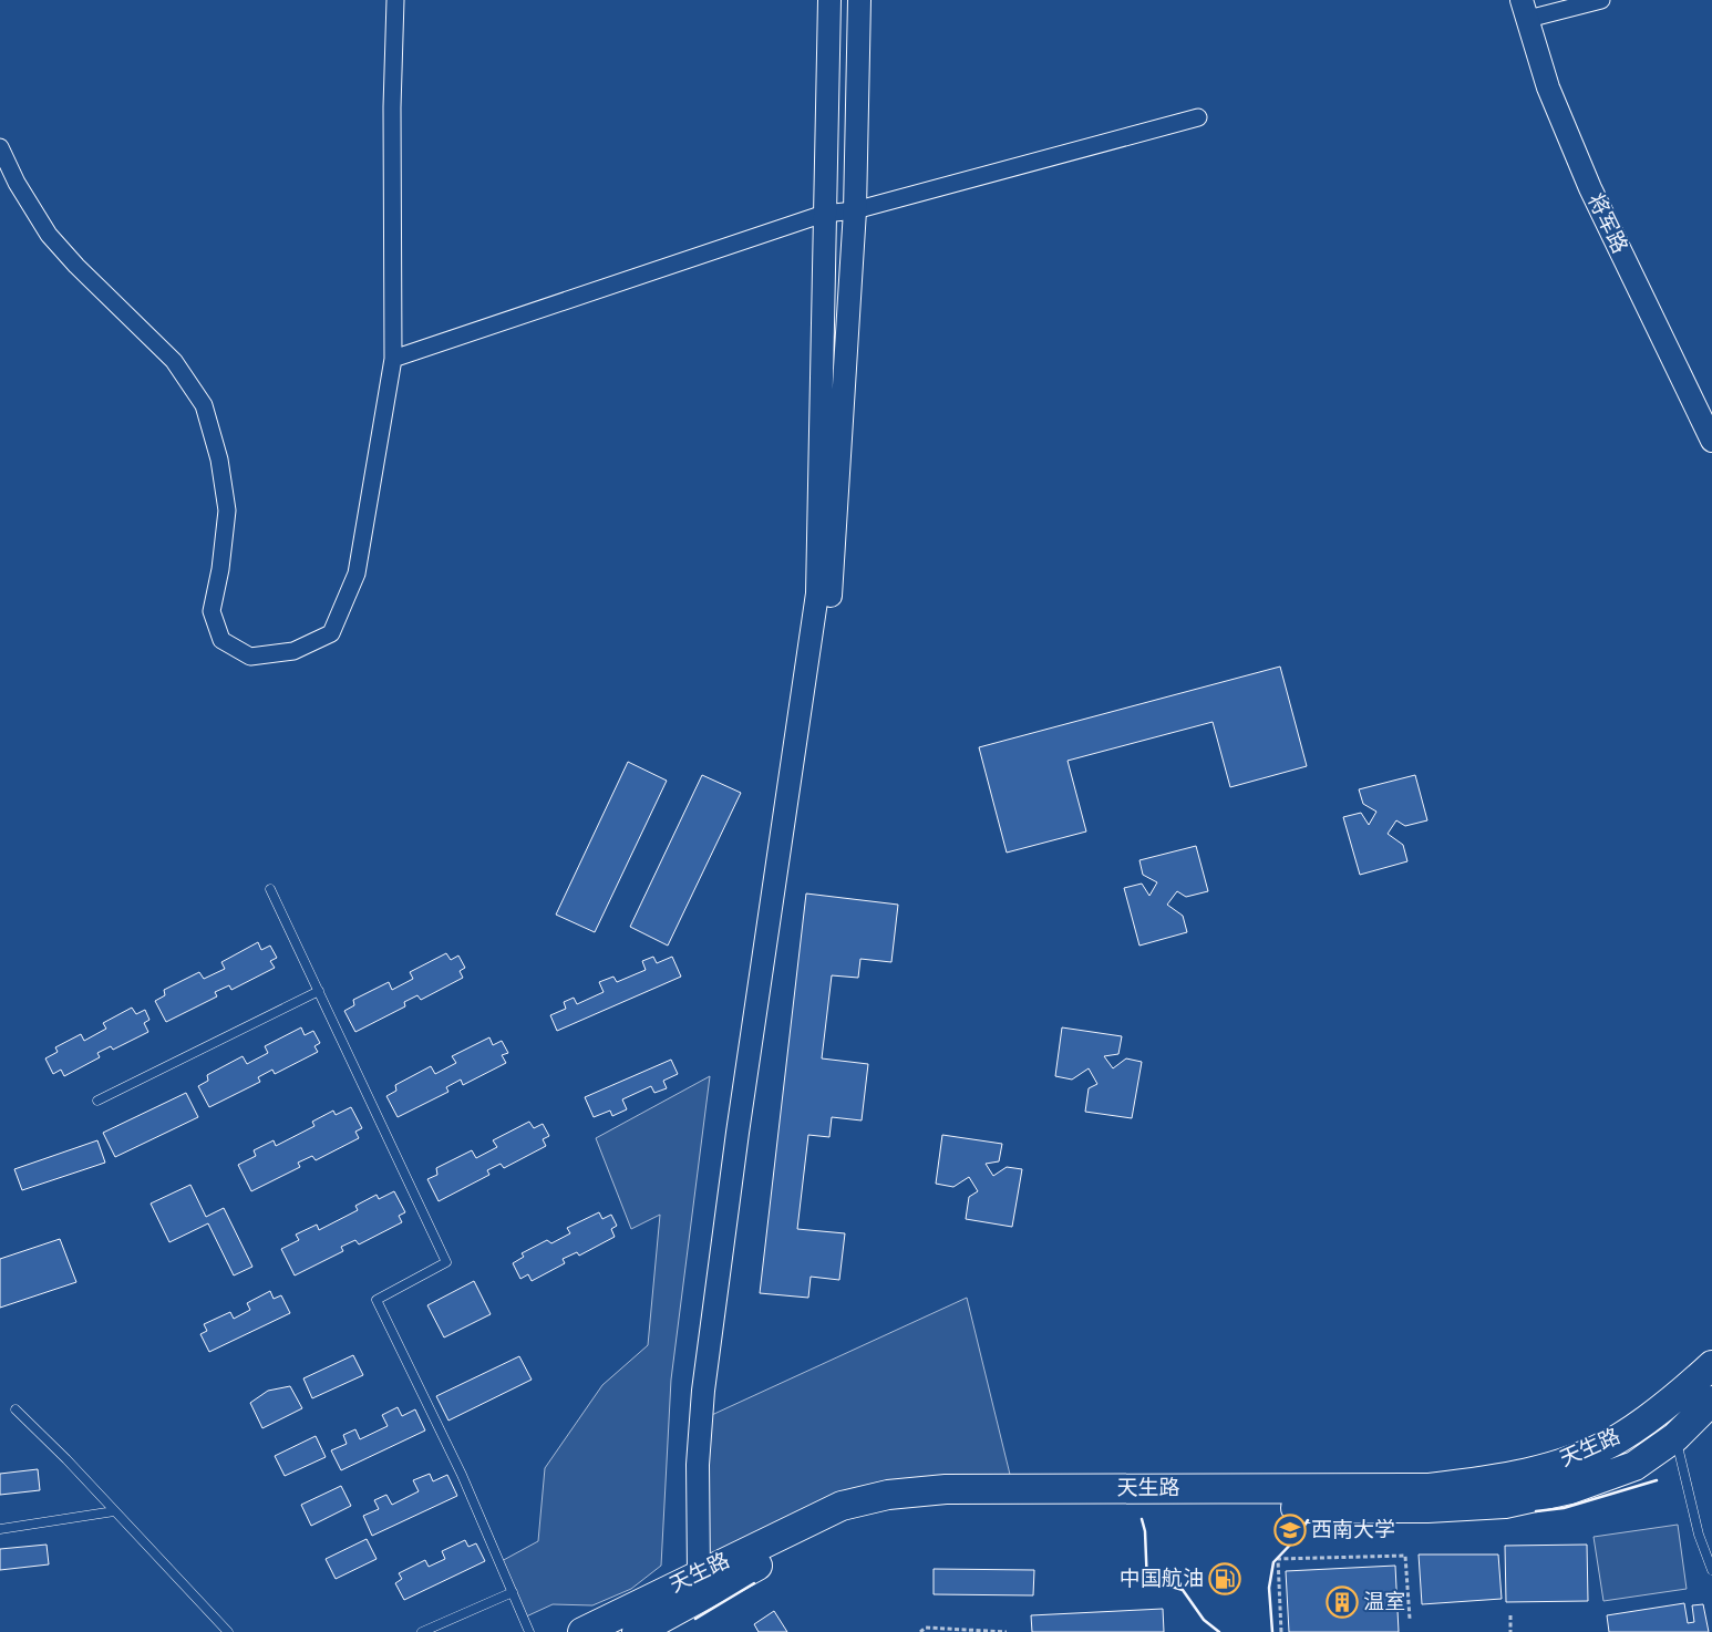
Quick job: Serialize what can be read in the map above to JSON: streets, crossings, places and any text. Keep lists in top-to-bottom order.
{
  "streets": {
    "highway": ["天生路"],
    "street": ["将军路"]
  },
  "places": {
    "school or university": ["西南大学"],
    "fuel station": ["中国航油"],
    "building": ["温室"]
  }
}
